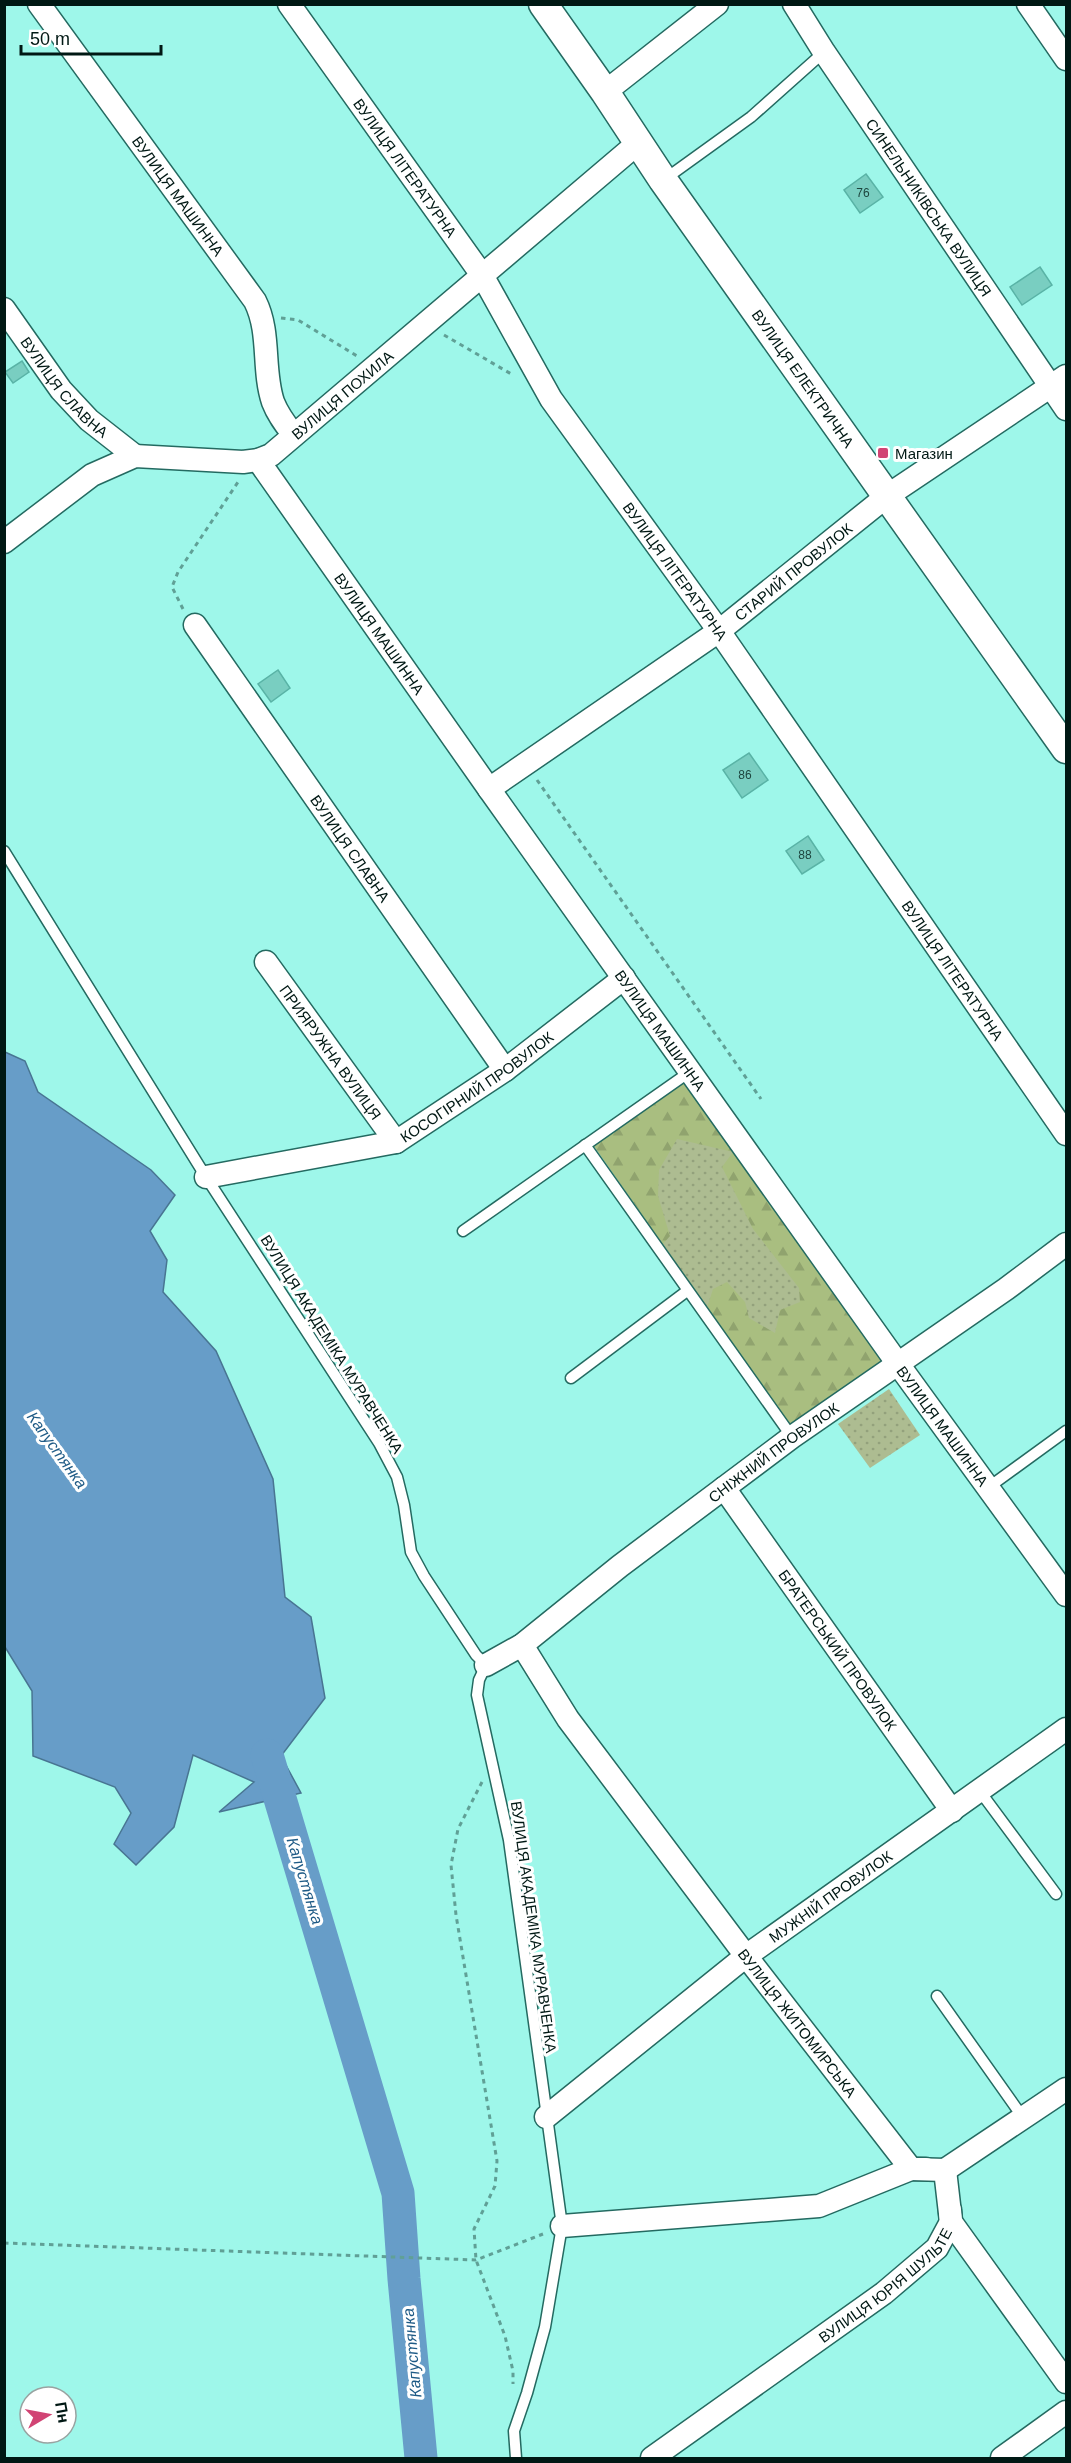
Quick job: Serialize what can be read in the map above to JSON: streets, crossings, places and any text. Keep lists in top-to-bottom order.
{
  "streets": {
    "street": [
      "ВУЛИЦЯ ЛІТЕРАТУРНА",
      "ВУЛИЦЯ МАШИННА",
      "СИНЕЛЬНИКІВСЬКА ВУЛИЦЯ",
      "ВУЛИЦЯ ЕЛЕКТРИЧНА",
      "ВУЛИЦЯ СЛАВНА",
      "ВУЛИЦЯ ПОХИЛА",
      "СТАРИЙ ПРОВУЛОК",
      "ПРИЯРУЖНА ВУЛИЦЯ",
      "КОСОГІРНИЙ ПРОВУЛОК",
      "СНІЖНИЙ ПРОВУЛОК",
      "БРАТЕРСЬКИЙ ПРОВУЛОК",
      "МУЖНІЙ ПРОВУЛОК",
      "ВУЛИЦЯ ЖИТОМИРСЬКА",
      "ВУЛИЦЯ ЮРІЯ ШУЛЬТЕ"
    ],
    "lane": ["ВУЛИЦЯ АКАДЕМІКА МУРАВЧЕНКА"]
  },
  "crossings": [
    ["ВУЛИЦЯ ЛІТЕРАТУРНА", "ВУЛИЦЯ ПОХИЛА"],
    ["ВУЛИЦЯ ЛІТЕРАТУРНА", "СТАРИЙ ПРОВУЛОК"],
    ["ВУЛИЦЯ МАШИННА", "ВУЛИЦЯ ПОХИЛА"],
    ["ВУЛИЦЯ МАШИННА", "СТАРИЙ ПРОВУЛОК"],
    ["ВУЛИЦЯ МАШИННА", "КОСОГІРНИЙ ПРОВУЛОК"],
    ["ВУЛИЦЯ МАШИННА", "СНІЖНИЙ ПРОВУЛОК"],
    ["СИНЕЛЬНИКІВСЬКА ВУЛИЦЯ", "СТАРИЙ ПРОВУЛОК"],
    ["ВУЛИЦЯ ЕЛЕКТРИЧНА", "ВУЛИЦЯ ПОХИЛА"],
    ["ВУЛИЦЯ ЕЛЕКТРИЧНА", "СТАРИЙ ПРОВУЛОК"],
    ["ВУЛИЦЯ СЛАВНА", "КОСОГІРНИЙ ПРОВУЛОК"],
    ["ПРИЯРУЖНА ВУЛИЦЯ", "КОСОГІРНИЙ ПРОВУЛОК"],
    ["КОСОГІРНИЙ ПРОВУЛОК", "ВУЛИЦЯ АКАДЕМІКА МУРАВЧЕНКА"],
    ["ВУЛИЦЯ АКАДЕМІКА МУРАВЧЕНКА", "СНІЖНИЙ ПРОВУЛОК"],
    ["ВУЛИЦЯ АКАДЕМІКА МУРАВЧЕНКА", "МУЖНІЙ ПРОВУЛОК"],
    ["СНІЖНИЙ ПРОВУЛОК", "БРАТЕРСЬКИЙ ПРОВУЛОК"],
    ["СНІЖНИЙ ПРОВУЛОК", "ВУЛИЦЯ ЖИТОМИРСЬКА"],
    ["БРАТЕРСЬКИЙ ПРОВУЛОК", "МУЖНІЙ ПРОВУЛОК"],
    ["МУЖНІЙ ПРОВУЛОК", "ВУЛИЦЯ ЖИТОМИРСЬКА"]
  ],
  "water": ["Капустянка"],
  "places": {
    "transit": ["Магазин"]
  },
  "house_numbers": ["76", "86", "88"],
  "scale_bar": "50 m",
  "north": "right"
}
